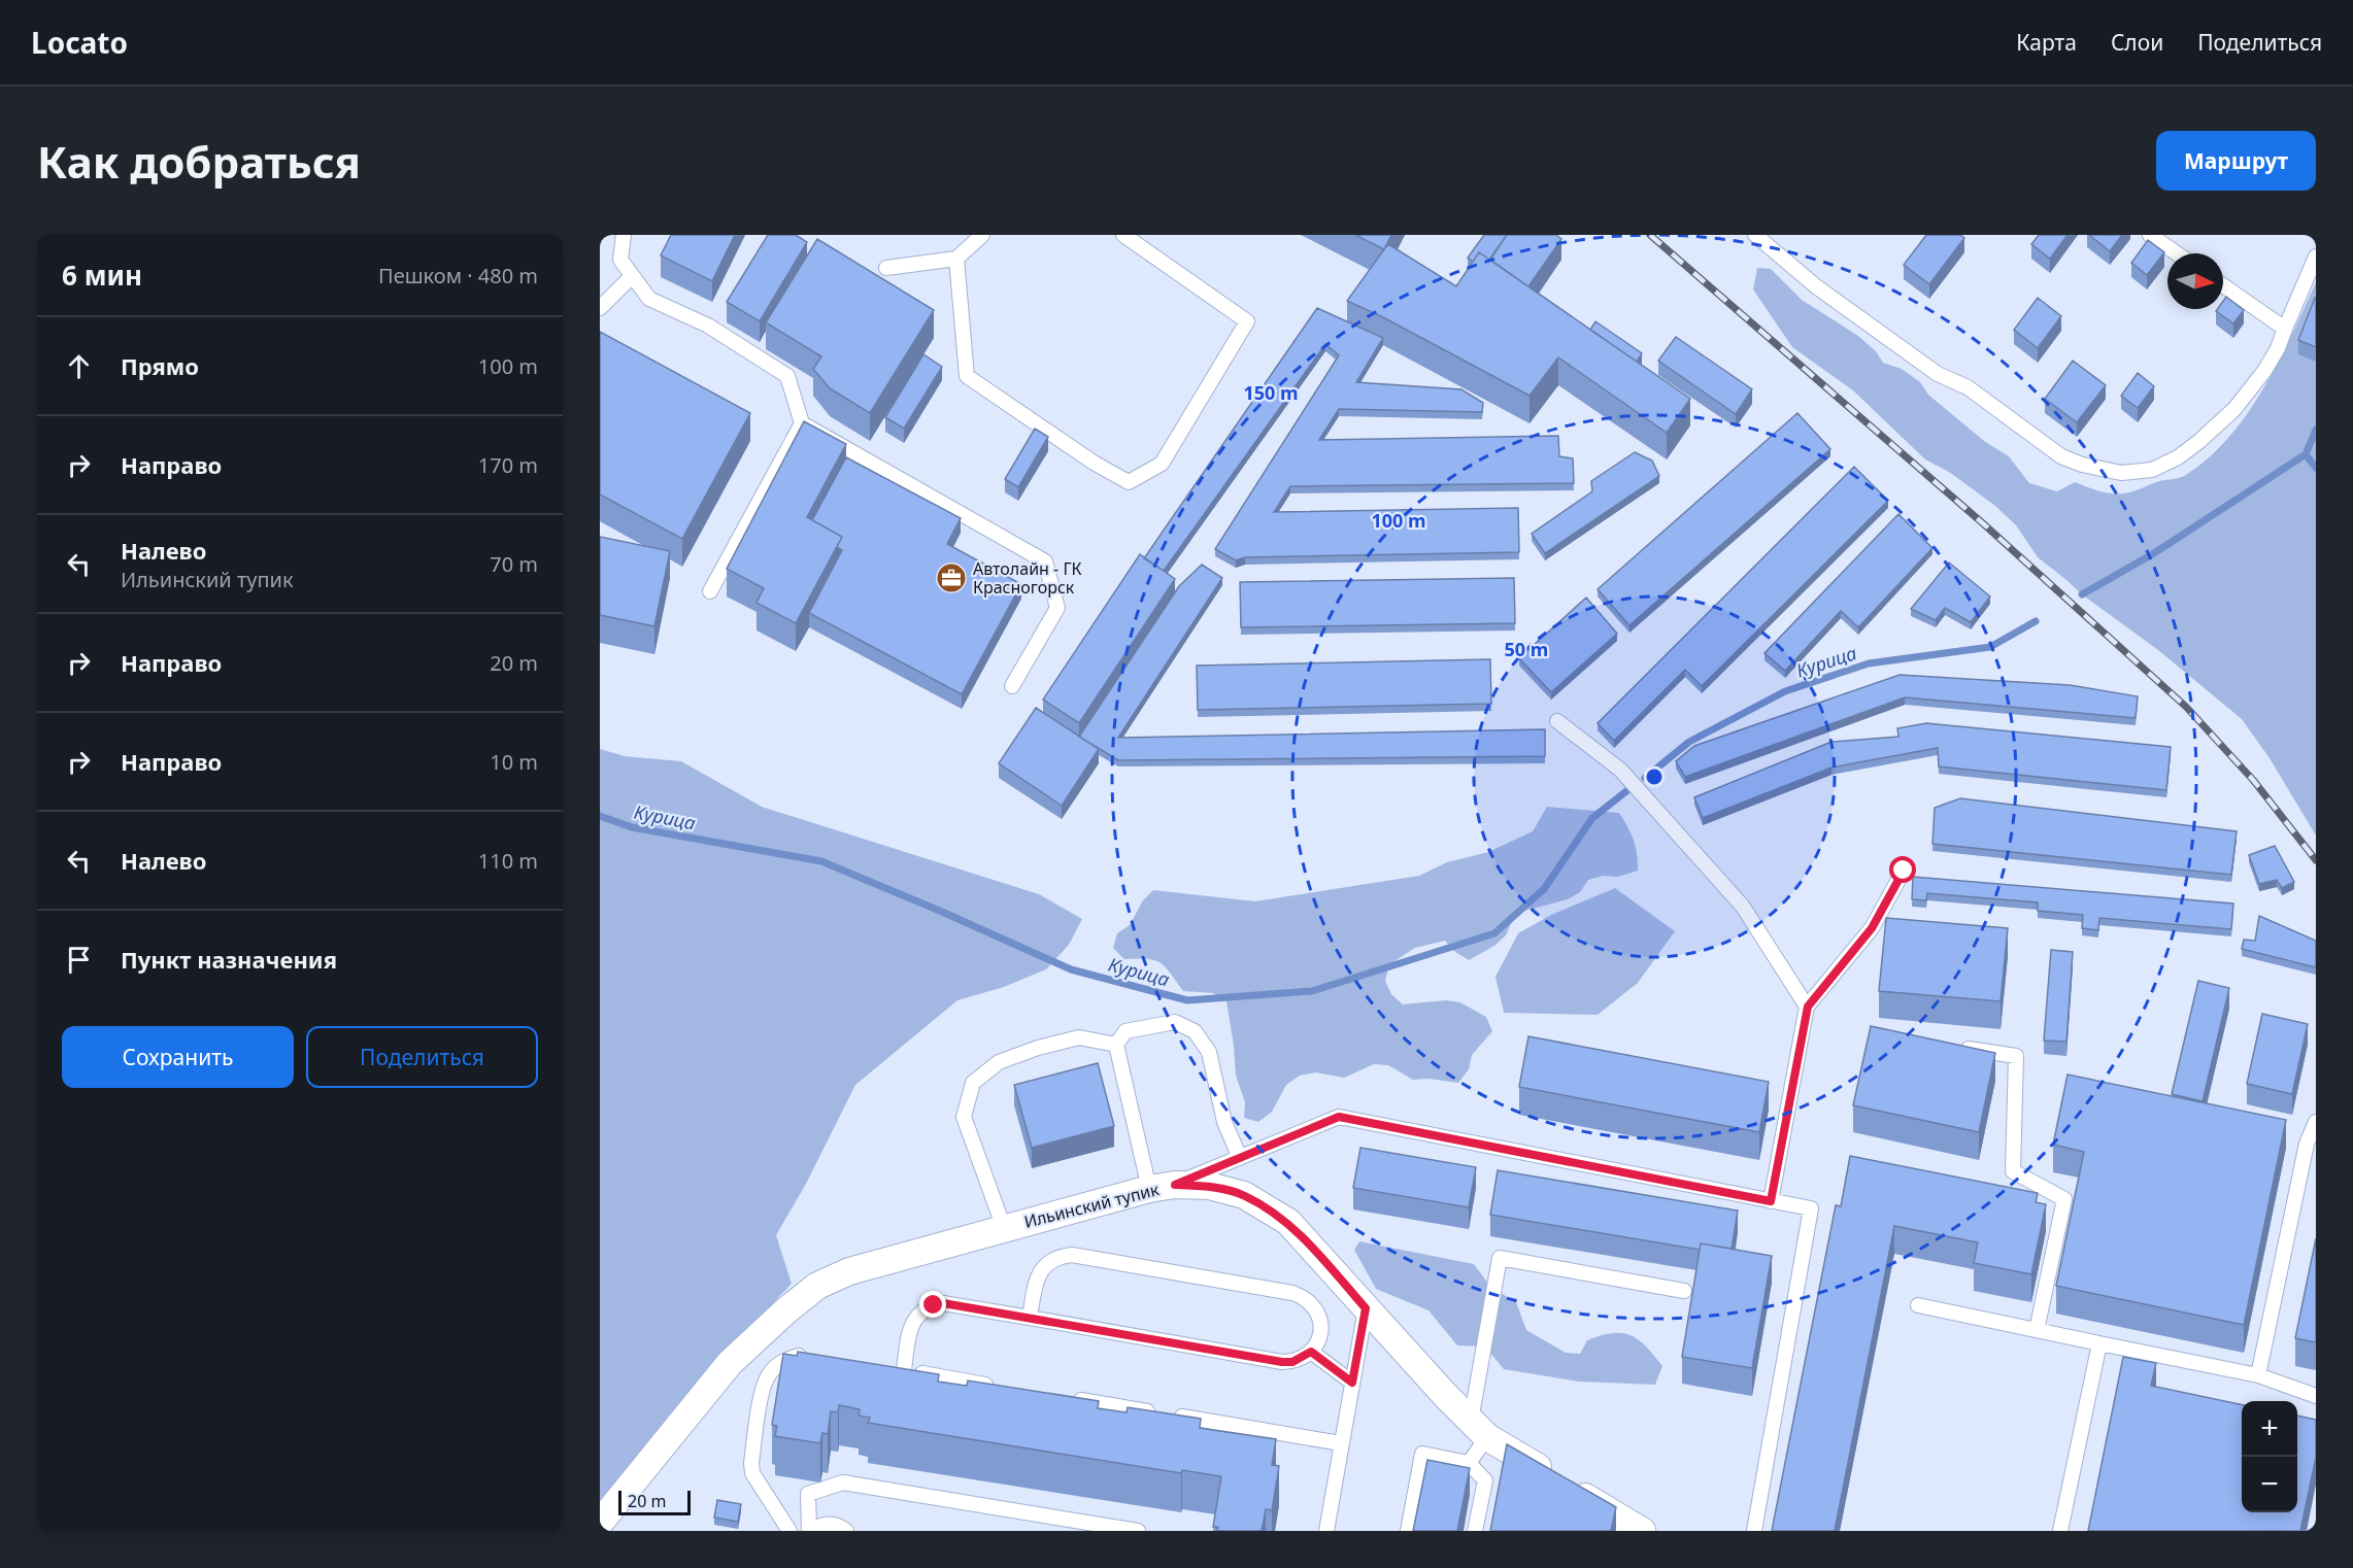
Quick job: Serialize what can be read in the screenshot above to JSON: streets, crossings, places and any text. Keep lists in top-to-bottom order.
{
  "streets": {
    "street": ["Ильинский тупик"]
  },
  "water": ["Курица"],
  "places": {
    "office": ["Автолайн - ГК Красногорск"]
  },
  "scale_bar": "20 m",
  "north": "right",
  "page": {
    "header": "Locato",
    "nav": ["Карта", "Слои", "Поделиться"],
    "buttons": [
      "Маршрут",
      ["Сохранить", "Поделиться"]
    ],
    "title": "Как добраться",
    "heading": ["6 мин", "Пешком · 480 m"],
    "list": [
      ["Прямо", "100 m"],
      ["Направо", "170 m"],
      ["Налево", "Ильинский тупик", "70 m"],
      ["Направо", "20 m"],
      ["Направо", "10 m"],
      ["Налево", "110 m"],
      "Пункт назначения"
    ],
    "map_buttons": ["+", "−"],
    "scale": "20 m"
  },
  "rings": ["150 m", "100 m", "50 m"]
}
